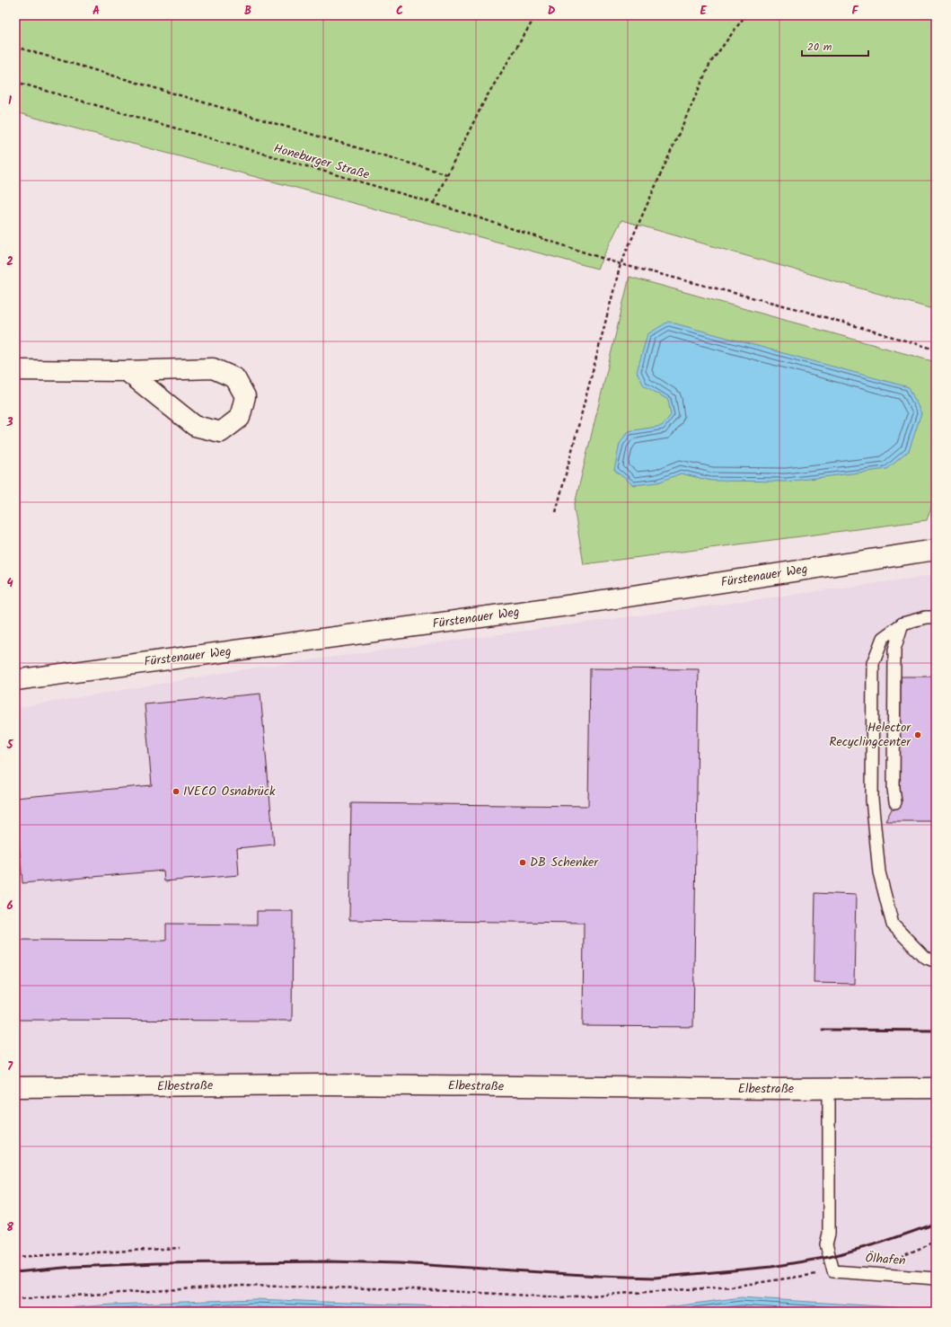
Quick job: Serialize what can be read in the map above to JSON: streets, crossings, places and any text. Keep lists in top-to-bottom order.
{
  "streets": {
    "street": ["Fürstenauer Weg", "Elbestraße"],
    "lane": ["Ölhafen"],
    "path": ["Honeburger Straße"]
  },
  "places": ["Helector Recyclingcenter", "IVECO Osnabrück", "DB Schenker"],
  "scale_bar": "20 m",
  "grid": {
    "columns": [
      "A",
      "B",
      "C",
      "D",
      "E",
      "F"
    ],
    "rows": [
      "1",
      "2",
      "3",
      "4",
      "5",
      "6",
      "7",
      "8"
    ]
  }
}
